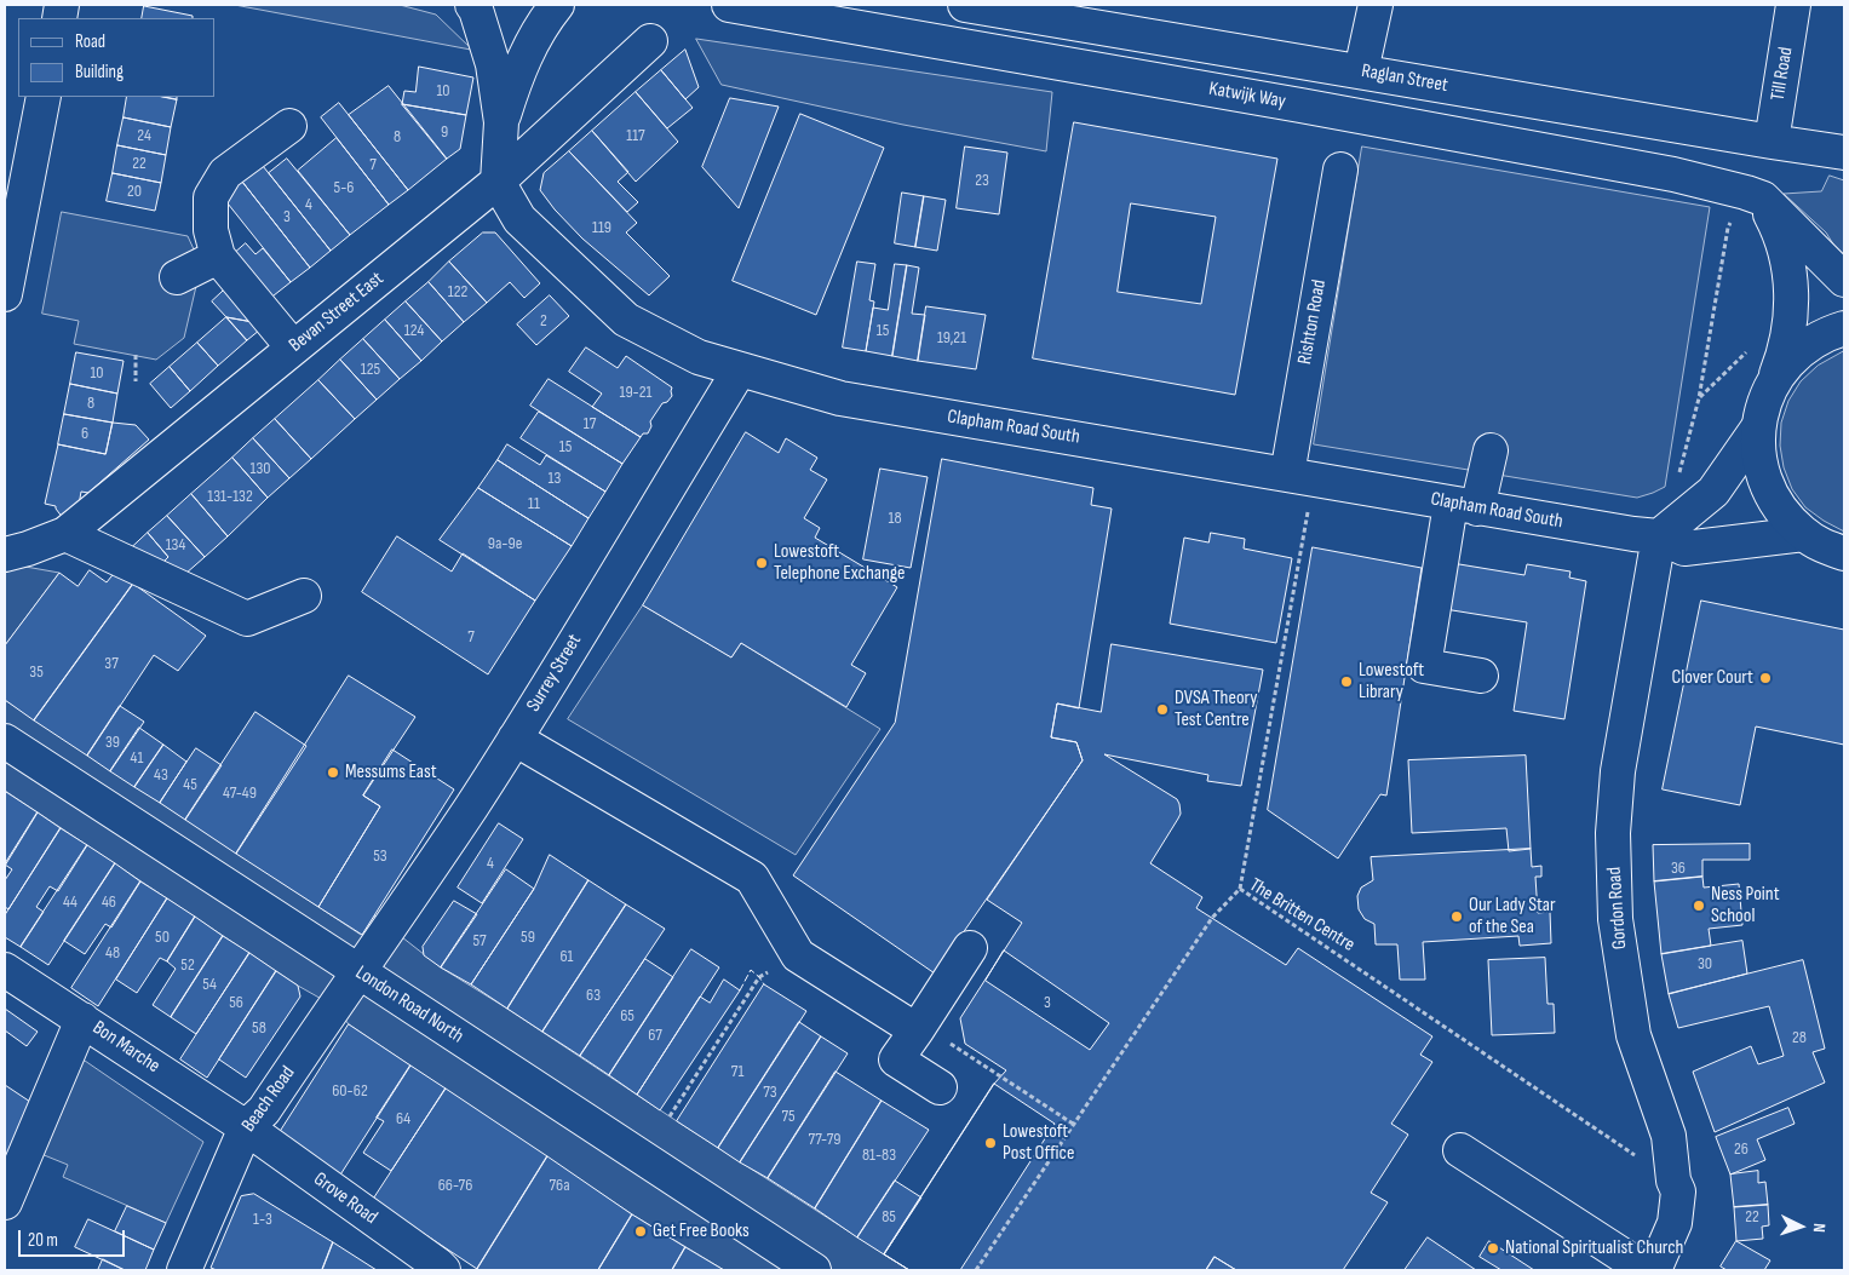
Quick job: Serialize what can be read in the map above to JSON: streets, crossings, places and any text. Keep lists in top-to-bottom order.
{
  "streets": {
    "main road": [
      "Till Road",
      "Raglan Street",
      "Katwijk Way",
      "Bevan Street East",
      "Rishton Road",
      "Clapham Road South",
      "Surrey Street",
      "Gordon Road",
      "London Road North",
      "Bon Marche",
      "Beach Road",
      "Grove Road"
    ],
    "path": ["The Britten Centre"]
  },
  "crossings": [
    ["Till Road", "Raglan Street"],
    ["Bevan Street East", "Clapham Road South"],
    ["Rishton Road", "Clapham Road South"],
    ["Clapham Road South", "Surrey Street"],
    ["Clapham Road South", "Gordon Road"],
    ["Surrey Street", "London Road North"],
    ["Surrey Street", "Beach Road"],
    ["Gordon Road", "The Britten Centre"],
    ["London Road North", "Beach Road"],
    ["Bon Marche", "Beach Road"],
    ["Bon Marche", "Grove Road"],
    ["Beach Road", "Grove Road"]
  ],
  "places": [
    "Lowestoft Telephone Exchange",
    "Clover Court",
    "Lowestoft Library",
    "DVSA Theory Test Centre",
    "Messums East",
    "Ness Point School",
    "Our Lady Star of the Sea",
    "Lowestoft Post Office",
    "Get Free Books",
    "National Spiritualist Church"
  ],
  "house_numbers": [
    "10",
    "9",
    "24",
    "117",
    "8",
    "22",
    "7",
    "23",
    "5-6",
    "20",
    "4",
    "3",
    "119",
    "122",
    "2",
    "124",
    "15",
    "19,21",
    "125",
    "10",
    "19-21",
    "8",
    "17",
    "6",
    "15",
    "130",
    "13",
    "131-132",
    "11",
    "18",
    "9a-9e",
    "134",
    "7",
    "37",
    "35",
    "39",
    "41",
    "43",
    "45",
    "47-49",
    "53",
    "4",
    "36",
    "44",
    "46",
    "50",
    "59",
    "57",
    "48",
    "61",
    "30",
    "52",
    "54",
    "63",
    "56",
    "3",
    "65",
    "58",
    "67",
    "28",
    "71",
    "60-62",
    "73",
    "75",
    "64",
    "77-79",
    "26",
    "81-83",
    "66-76",
    "76a",
    "85",
    "22",
    "1-3"
  ],
  "legend": ["Road", "Building"],
  "scale_bar": "20 m",
  "north": "right"
}
